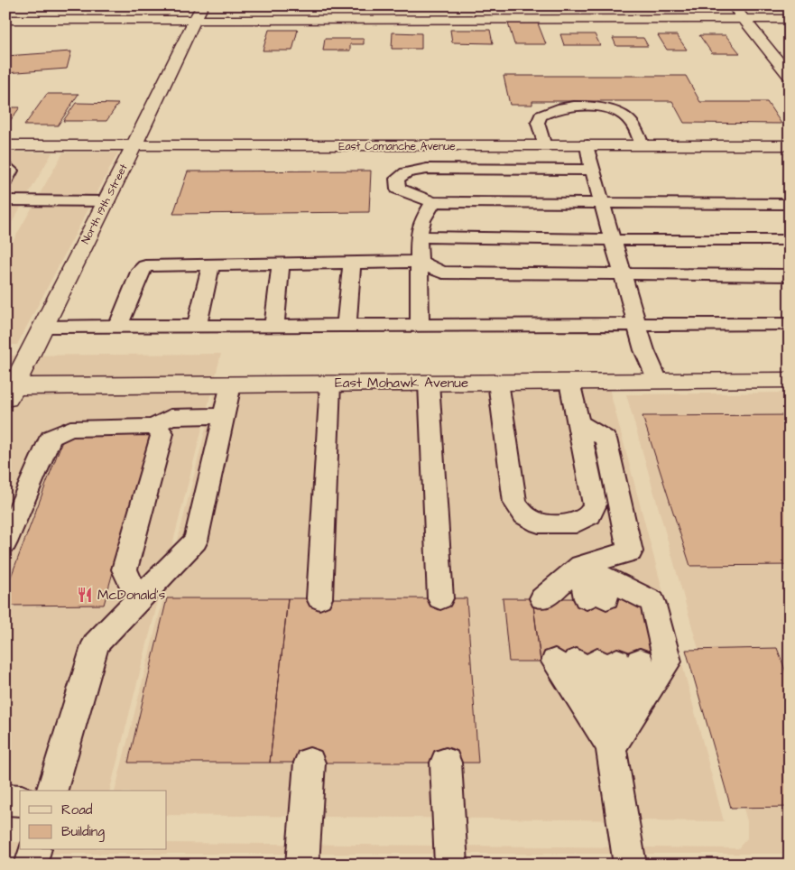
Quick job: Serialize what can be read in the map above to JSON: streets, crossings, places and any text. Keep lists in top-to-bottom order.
{
  "streets": {
    "street": ["East Comanche Avenue", "North 19th Street", "East Mohawk Avenue"]
  },
  "crossings": [
    ["East Comanche Avenue", "North 19th Street"],
    ["North 19th Street", "East Mohawk Avenue"]
  ],
  "places": {
    "restaurant": ["McDonald's"]
  },
  "legend": ["Road", "Building"]
}
